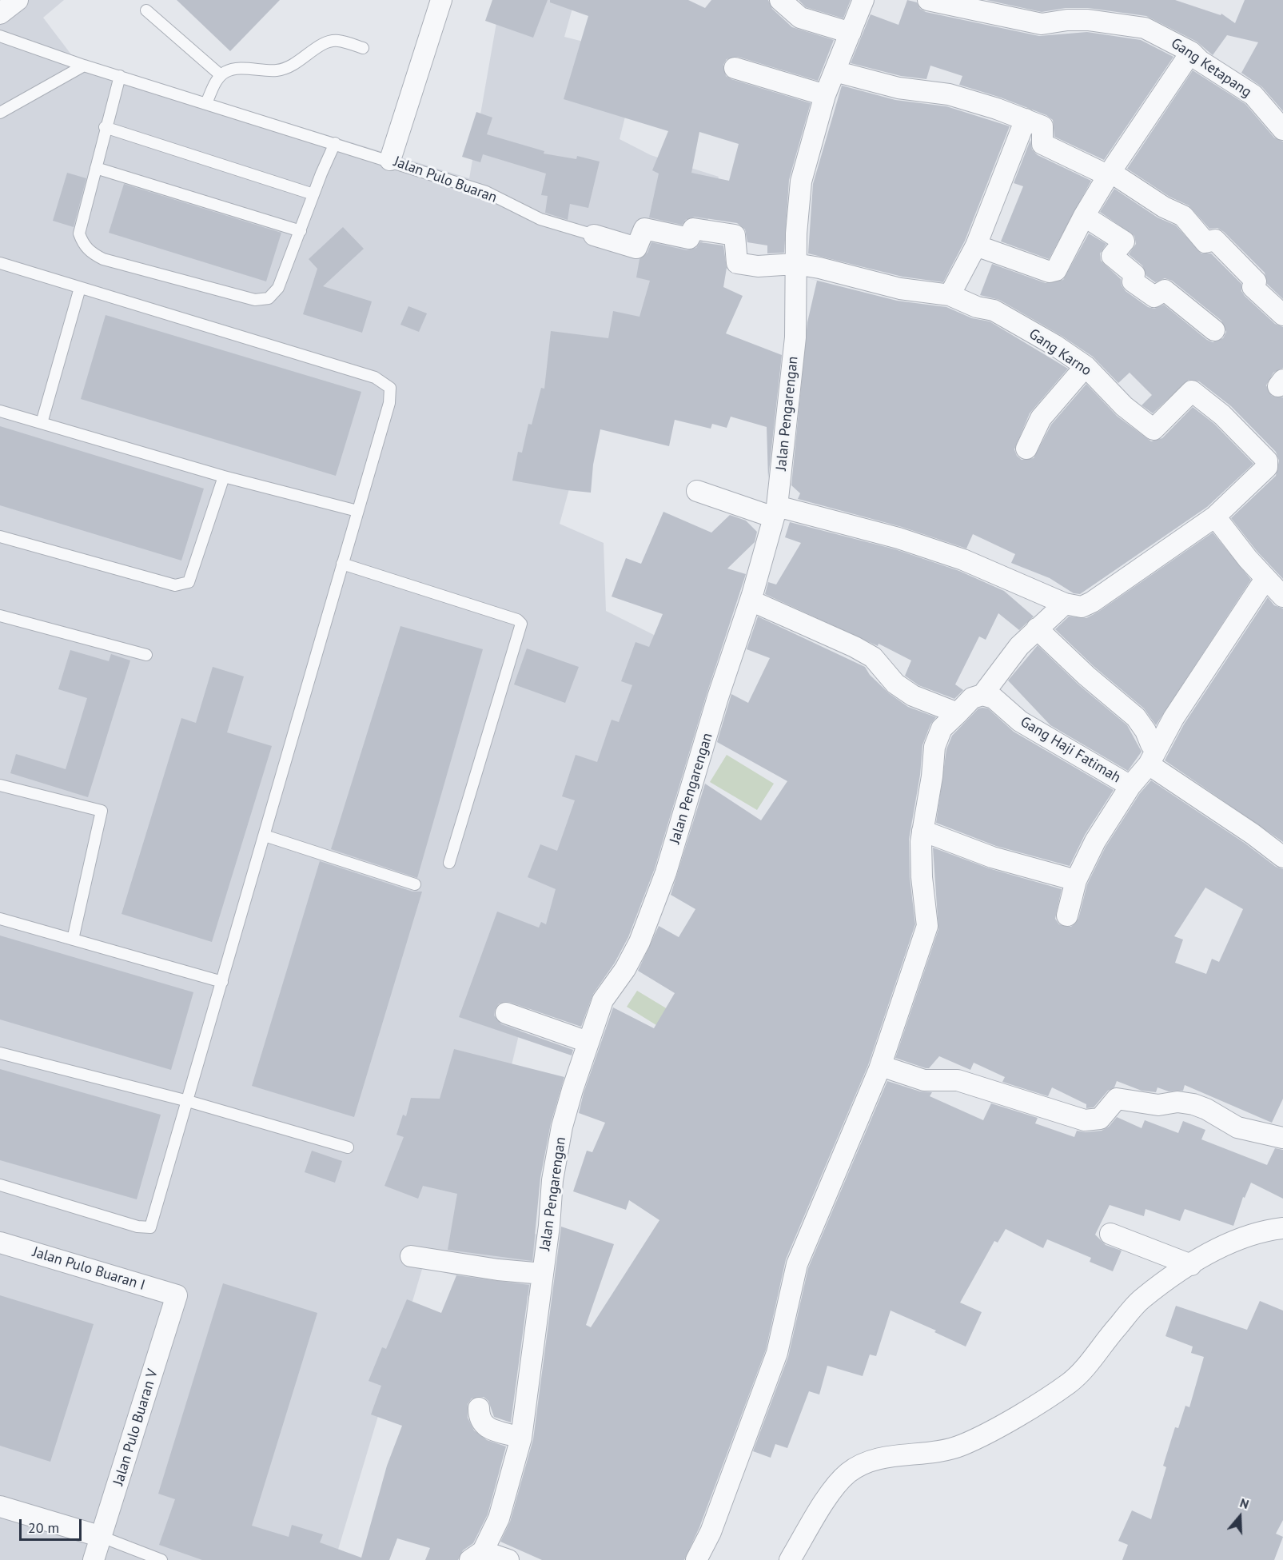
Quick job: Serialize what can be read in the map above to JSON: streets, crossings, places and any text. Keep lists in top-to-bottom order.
{
  "streets": {
    "street": [
      "Gang Ketapang",
      "Jalan Pulo Buaran",
      "Gang Karno",
      "Jalan Pengarengan",
      "Gang Haji Fatimah",
      "Jalan Pulo Buaran I",
      "Jalan Pulo Buaran V"
    ]
  },
  "crossings": [
    ["Jalan Pulo Buaran", "Gang Karno"],
    ["Jalan Pulo Buaran", "Jalan Pengarengan"],
    ["Gang Karno", "Jalan Pengarengan"],
    ["Jalan Pulo Buaran I", "Jalan Pulo Buaran V"]
  ],
  "scale_bar": "20 m",
  "north": "top"
}
